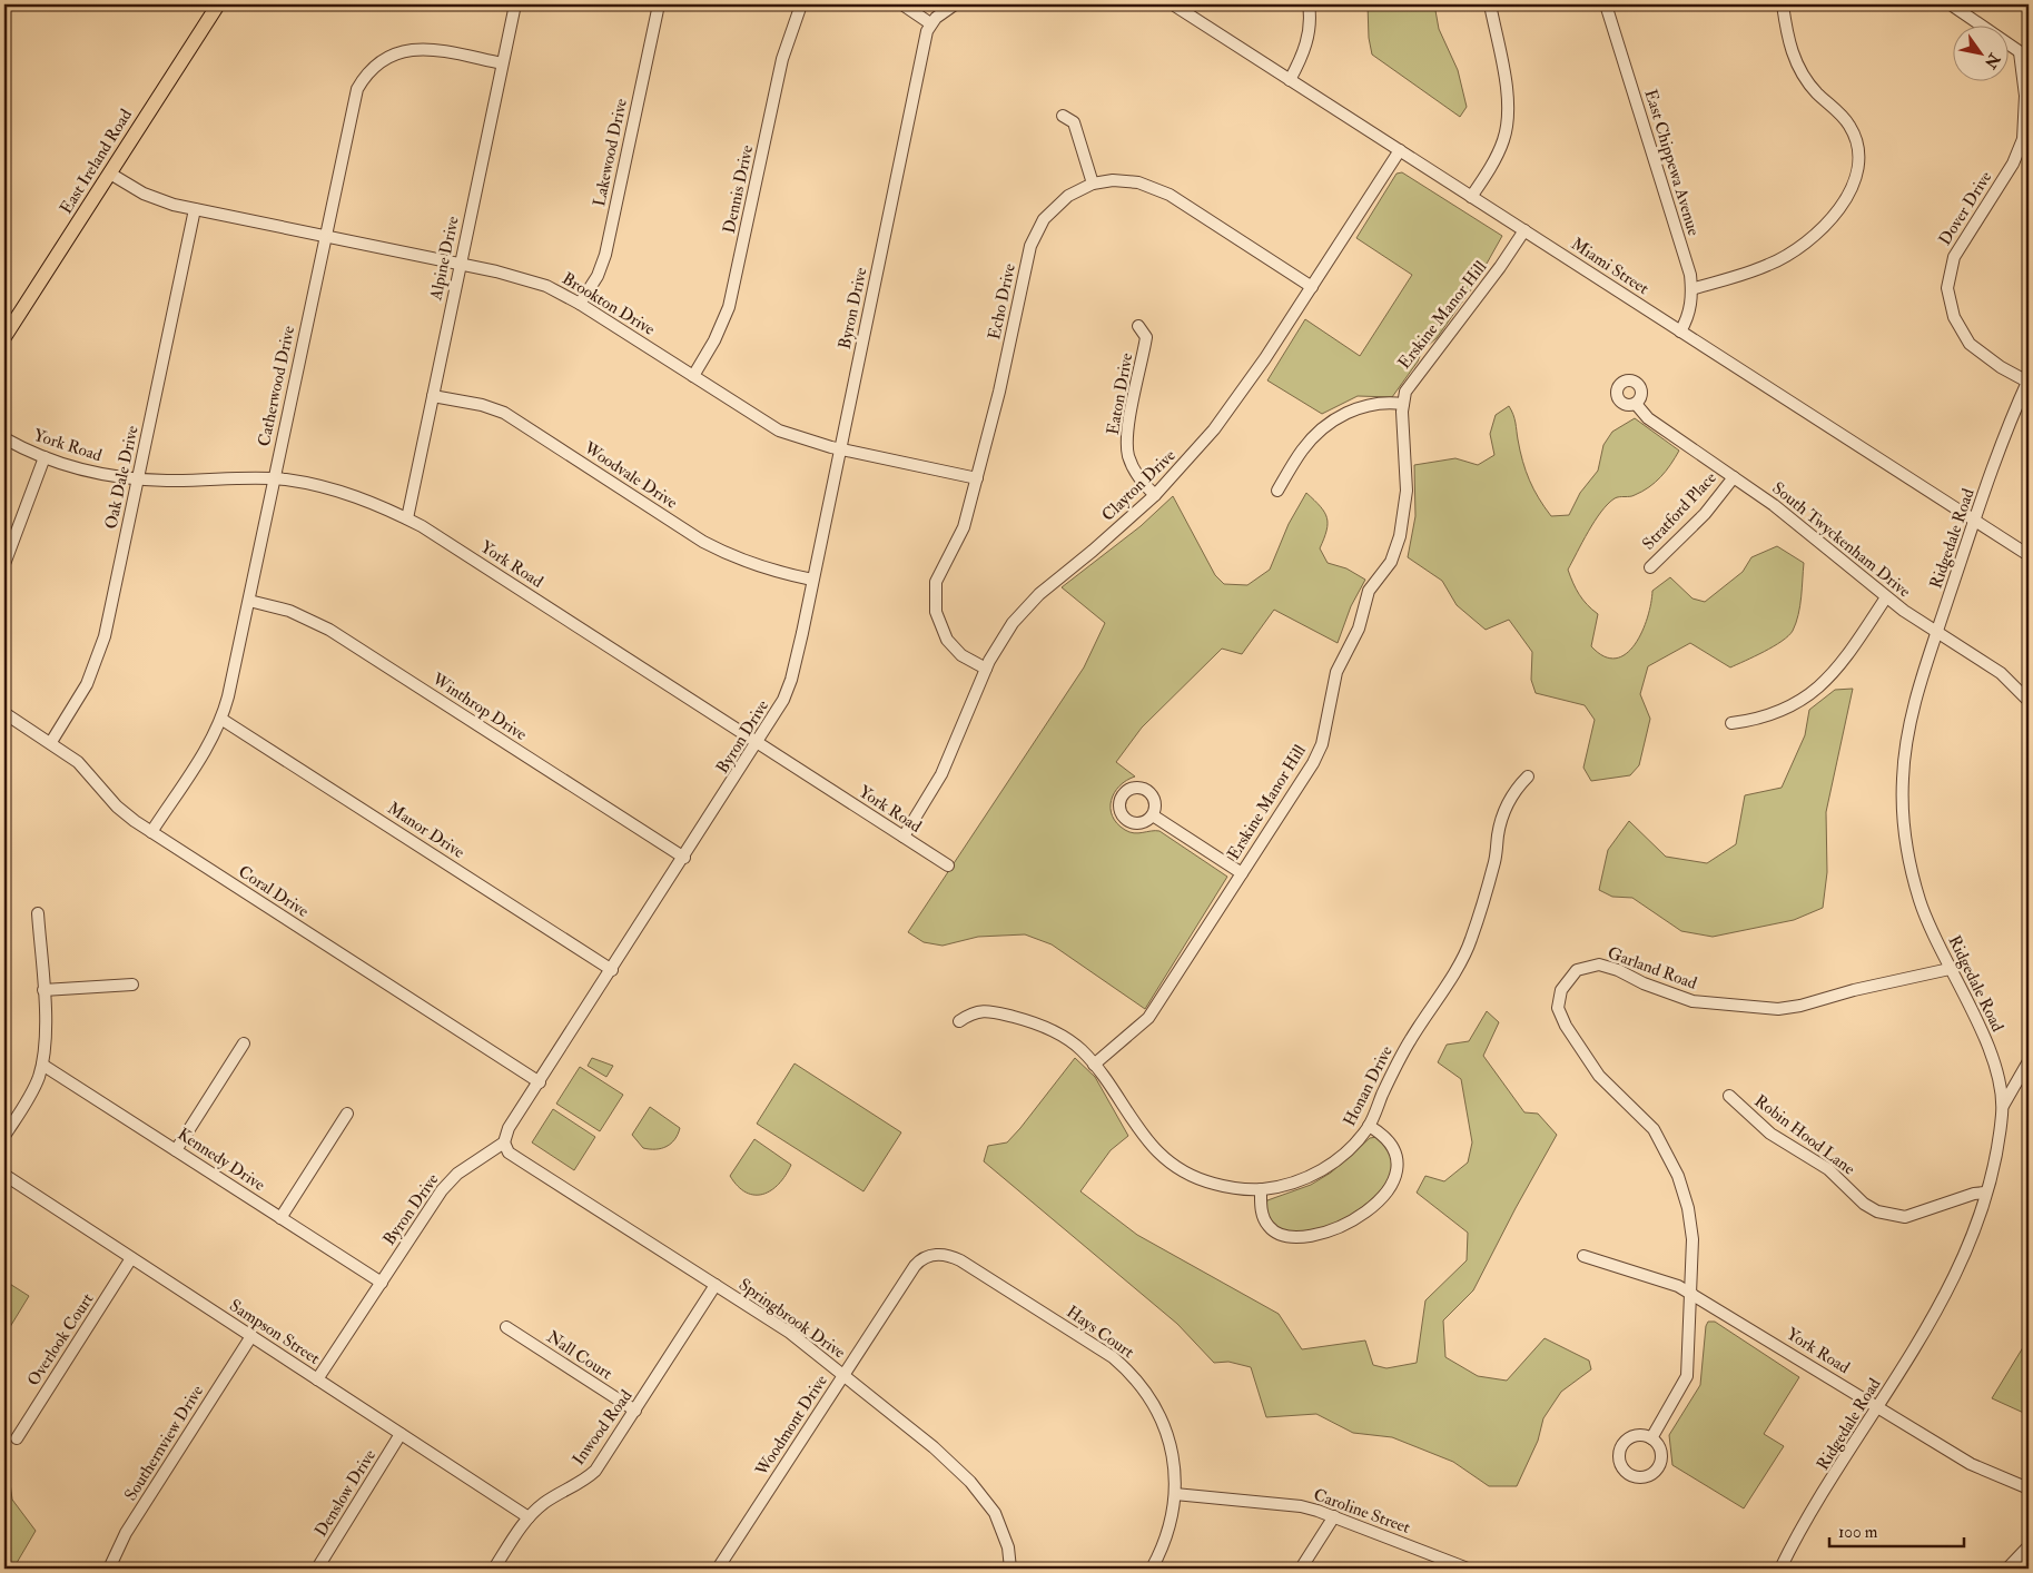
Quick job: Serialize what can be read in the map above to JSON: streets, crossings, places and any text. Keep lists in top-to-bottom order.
{
  "streets": {
    "main road": ["East Ireland Road"],
    "street": [
      "Lakewood Drive",
      "East Chippewa Avenue",
      "Dennis Drive",
      "Dover Drive",
      "Alpine Drive",
      "Miami Street",
      "Echo Drive",
      "Brookton Drive",
      "Byron Drive",
      "Erskine Manor Hill",
      "Catherwood Drive",
      "Eaton Drive",
      "York Road",
      "Woodvale Drive",
      "Oak Dale Drive",
      "Clayton Drive",
      "Stratford Place",
      "Ridgedale Road",
      "South Twyckenham Drive",
      "Winthrop Drive",
      "Manor Drive",
      "Coral Drive",
      "Garland Road",
      "Honan Drive",
      "Robin Hood Lane",
      "Kennedy Drive",
      "Springbrook Drive",
      "Sampson Street",
      "Hays Court",
      "Overlook Court",
      "Nall Court",
      "Woodmont Drive",
      "Inwood Road",
      "Southernview Drive",
      "Denslow Drive",
      "Caroline Street"
    ]
  },
  "crossings": [
    ["Lakewood Drive", "Brookton Drive"],
    ["East Ireland Road", "Brookton Drive"],
    ["East Chippewa Avenue", "Miami Street"],
    ["Dennis Drive", "Brookton Drive"],
    ["Dover Drive", "Ridgedale Road"],
    ["Alpine Drive", "Brookton Drive"],
    ["Alpine Drive", "Catherwood Drive"],
    ["Alpine Drive", "York Road"],
    ["Alpine Drive", "Woodvale Drive"],
    ["Miami Street", "Erskine Manor Hill"],
    ["Miami Street", "Clayton Drive"],
    ["Miami Street", "Ridgedale Road"],
    ["Echo Drive", "Brookton Drive"],
    ["Echo Drive", "Clayton Drive"],
    ["Brookton Drive", "Byron Drive"],
    ["Brookton Drive", "Catherwood Drive"],
    ["Brookton Drive", "Oak Dale Drive"],
    ["Byron Drive", "York Road"],
    ["Byron Drive", "Woodvale Drive"],
    ["Byron Drive", "Winthrop Drive"],
    ["Byron Drive", "Manor Drive"],
    ["Byron Drive", "Coral Drive"],
    ["Byron Drive", "Kennedy Drive"],
    ["Byron Drive", "Springbrook Drive"],
    ["Byron Drive", "Sampson Street"],
    ["Erskine Manor Hill", "Honan Drive"],
    ["Catherwood Drive", "York Road"],
    ["Catherwood Drive", "Winthrop Drive"],
    ["Catherwood Drive", "Manor Drive"],
    ["Catherwood Drive", "Coral Drive"],
    ["Eaton Drive", "Clayton Drive"],
    ["York Road", "Oak Dale Drive"],
    ["York Road", "Clayton Drive"],
    ["York Road", "Ridgedale Road"],
    ["York Road", "Garland Road"],
    ["Oak Dale Drive", "Coral Drive"],
    ["Stratford Place", "South Twyckenham Drive"],
    ["Ridgedale Road", "South Twyckenham Drive"],
    ["Ridgedale Road", "Garland Road"],
    ["Ridgedale Road", "Robin Hood Lane"],
    ["Springbrook Drive", "Woodmont Drive"],
    ["Springbrook Drive", "Inwood Road"],
    ["Sampson Street", "Overlook Court"],
    ["Sampson Street", "Inwood Road"],
    ["Sampson Street", "Southernview Drive"],
    ["Sampson Street", "Denslow Drive"],
    ["Hays Court", "Woodmont Drive"],
    ["Hays Court", "Caroline Street"],
    ["Nall Court", "Inwood Road"]
  ],
  "scale_bar": "100 m",
  "north": "bottom right"
}
